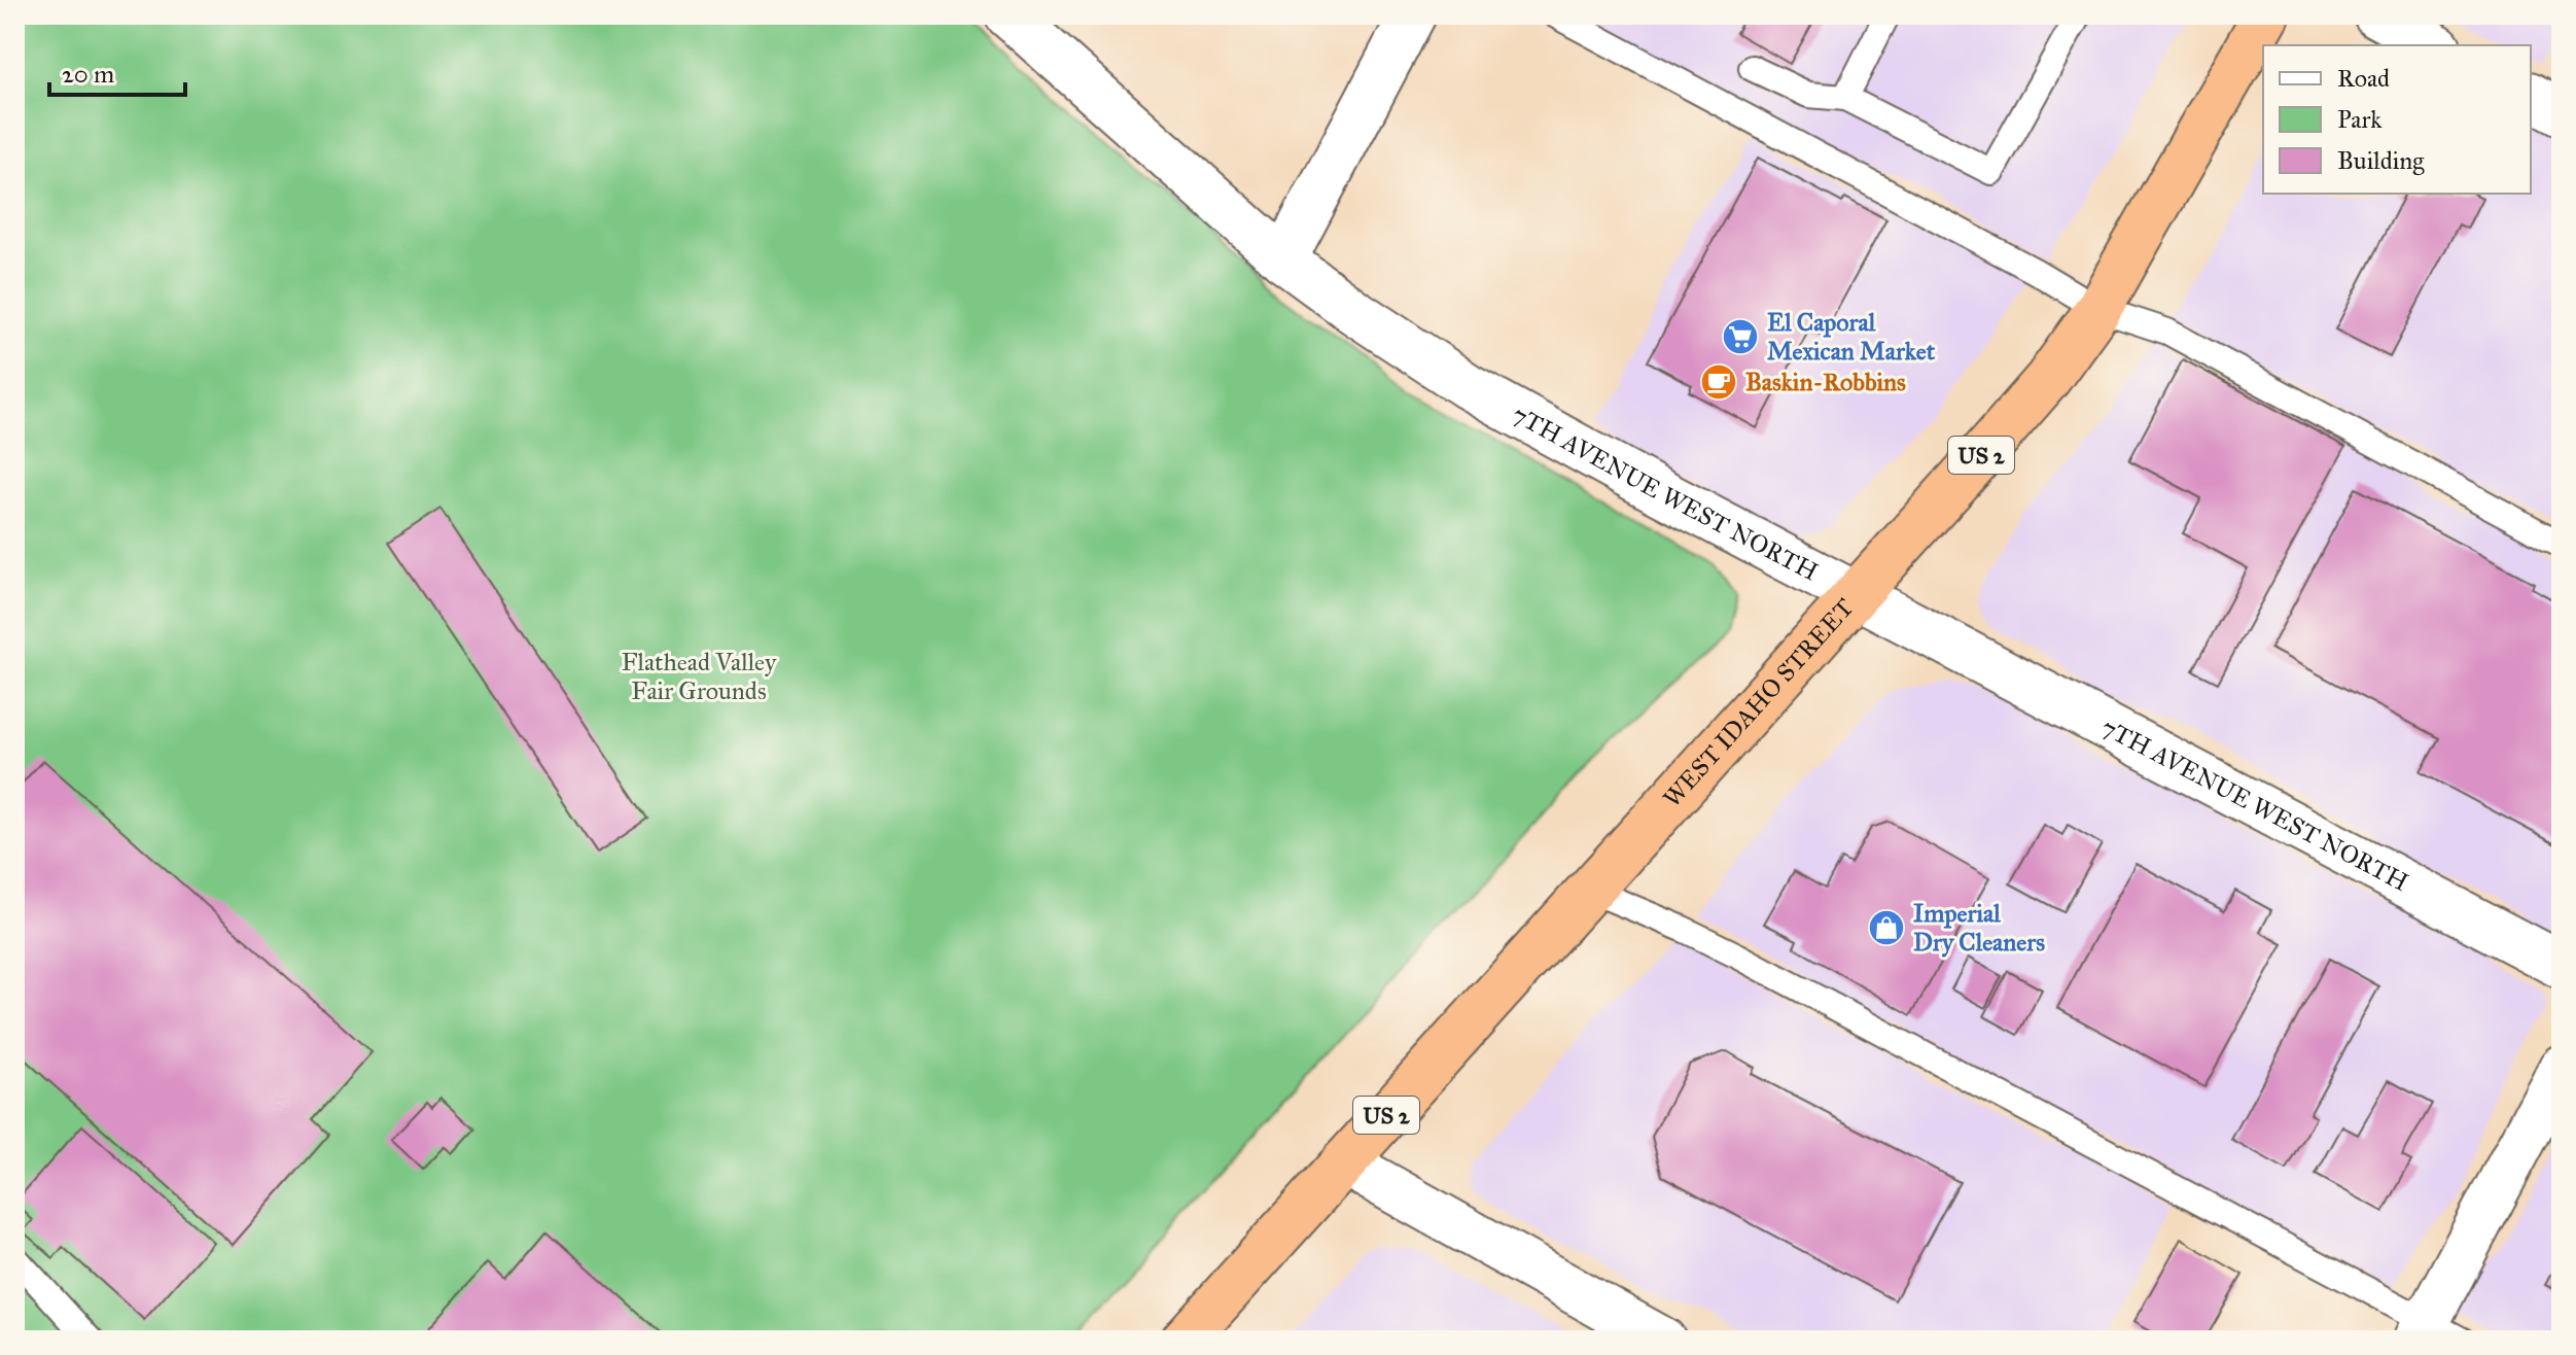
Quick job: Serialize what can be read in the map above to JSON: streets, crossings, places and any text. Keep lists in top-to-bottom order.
{
  "streets": {
    "highway": ["US 2", "WEST IDAHO STREET"],
    "street": ["7TH AVENUE WEST NORTH"]
  },
  "crossings": [
    ["7TH AVENUE WEST NORTH", "WEST IDAHO STREET"]
  ],
  "parks": ["Flathead Valley Fair Grounds"],
  "places": {
    "supermarket": ["El Caporal Mexican Market"],
    "cafe": ["Baskin-Robbins"],
    "shop": ["Imperial Dry Cleaners"]
  },
  "legend": ["Road", "Park", "Building"],
  "scale_bar": "20 m"
}
